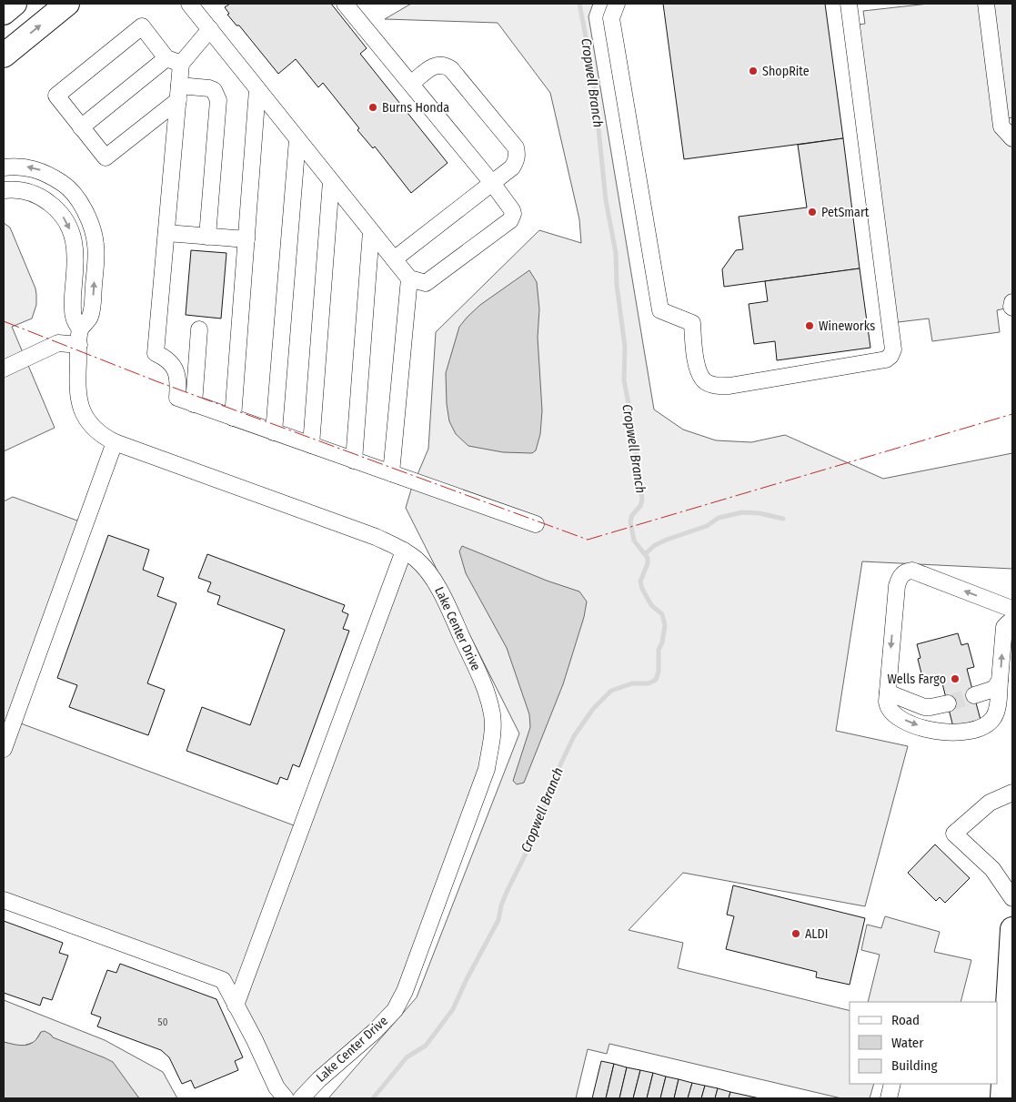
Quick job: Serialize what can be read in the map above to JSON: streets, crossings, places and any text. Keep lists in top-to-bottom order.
{
  "streets": {
    "lane": ["Lake Center Drive"]
  },
  "water": ["Cropwell Branch"],
  "places": [
    "ShopRite",
    "Burns Honda",
    "PetSmart",
    "Wineworks",
    "Wells Fargo",
    "ALDI"
  ],
  "house_numbers": ["50"],
  "legend": ["Road", "Water", "Building"]
}
